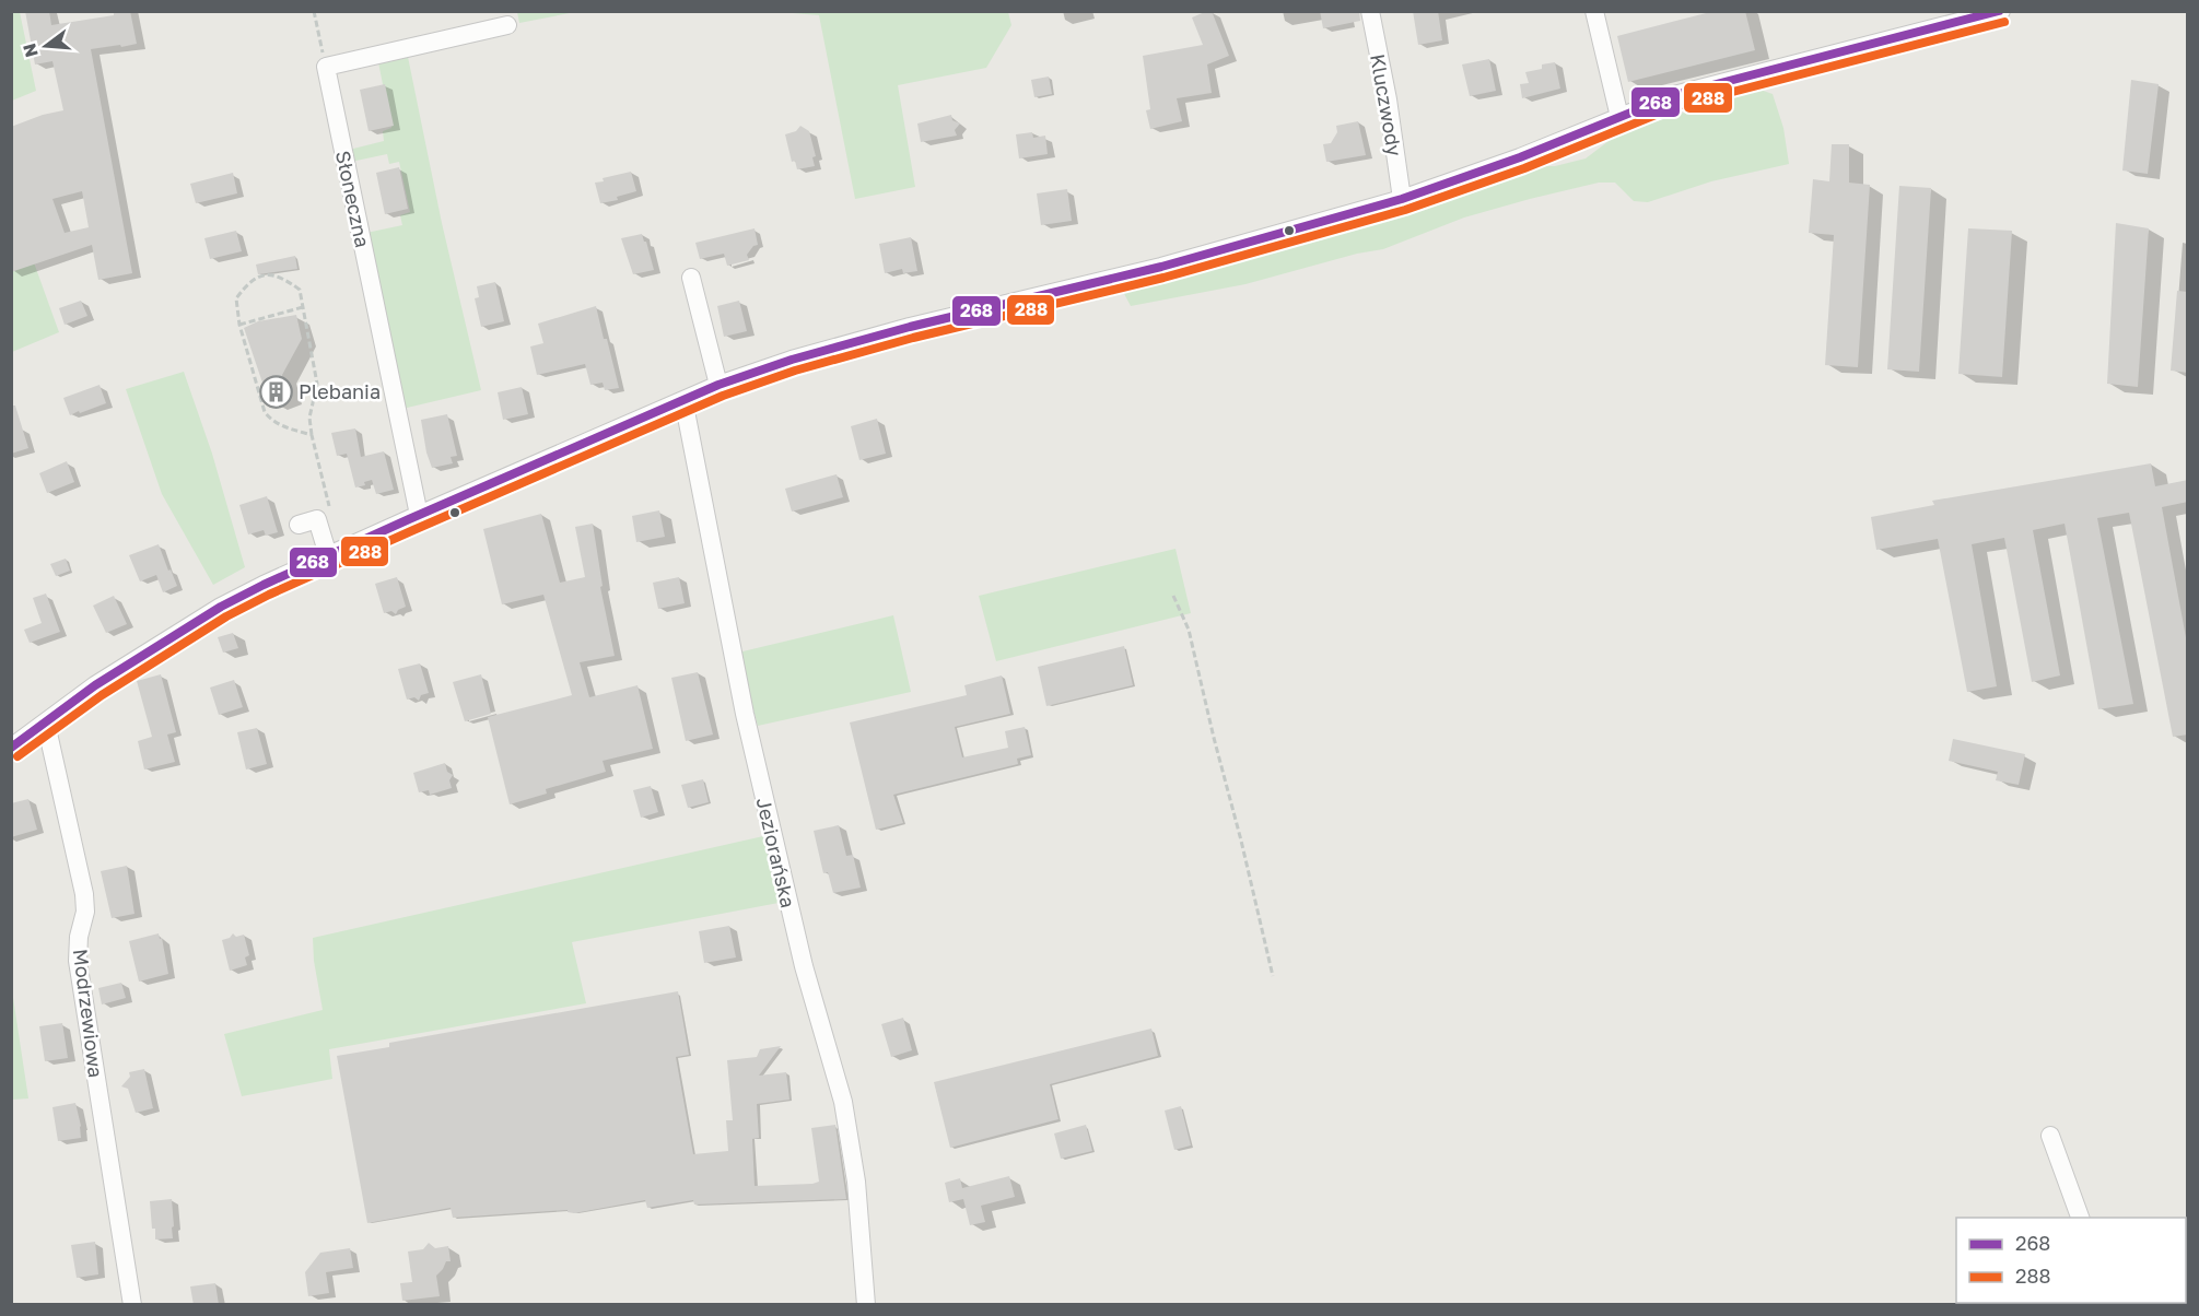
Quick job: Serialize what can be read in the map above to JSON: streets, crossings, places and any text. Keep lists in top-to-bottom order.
{
  "streets": {
    "street": [
      "Kluczwody",
      "Słoneczna",
      "Jeziorańska",
      "Modrzewiowa"
    ]
  },
  "places": {
    "building": ["Plebania"]
  },
  "lines": ["transit line 268", "transit line 288"],
  "legend": ["268", "288"],
  "north": "left"
}
